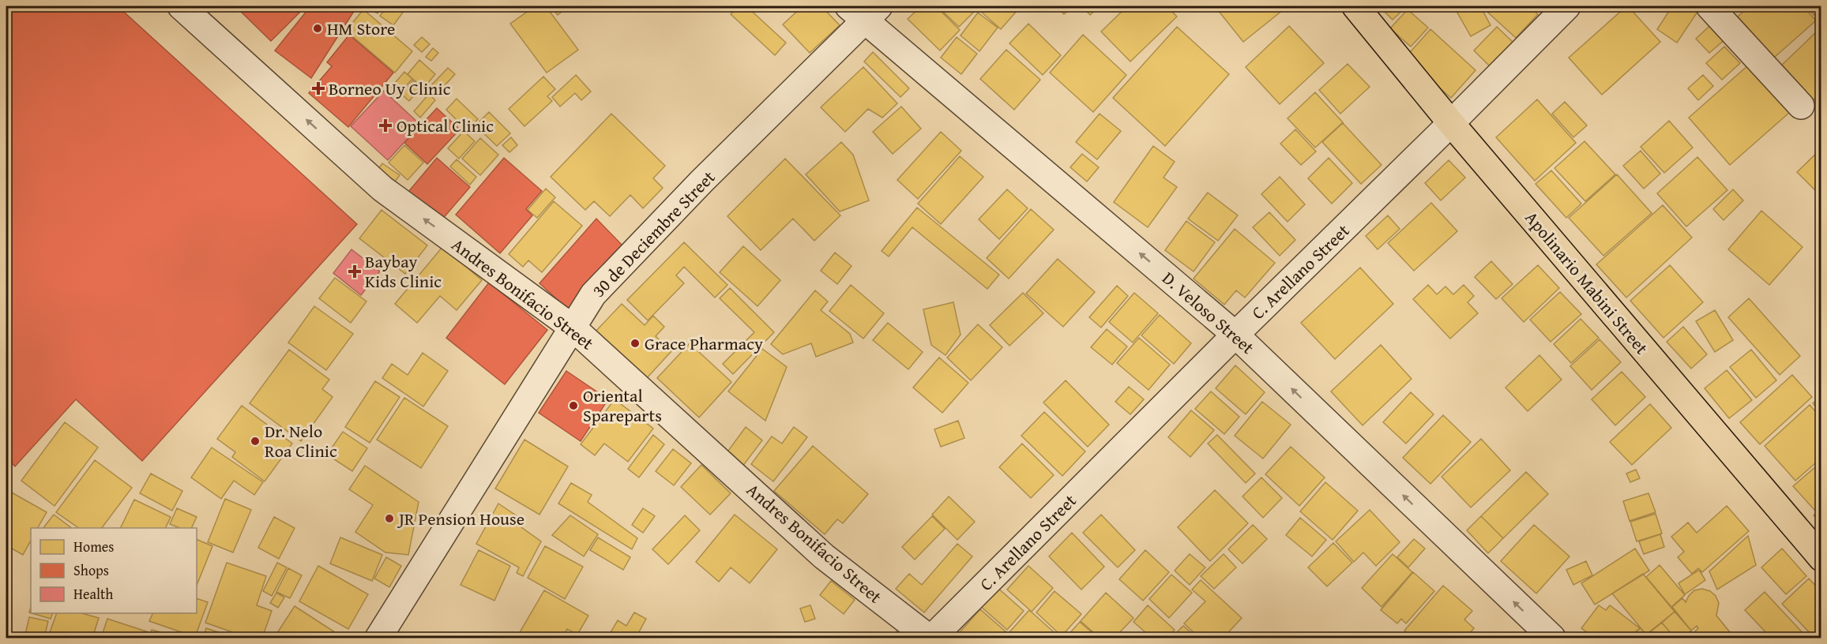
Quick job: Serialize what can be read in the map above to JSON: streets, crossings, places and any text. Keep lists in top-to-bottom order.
{
  "streets": {
    "main road": ["Apolinario Mabini Street"],
    "street": [
      "30 de Deciembre Street",
      "C. Arellano Street",
      "Andres Bonifacio Street",
      "D. Veloso Street"
    ]
  },
  "crossings": [
    ["30 de Deciembre Street", "Andres Bonifacio Street"],
    ["30 de Deciembre Street", "D. Veloso Street"],
    ["C. Arellano Street", "Apolinario Mabini Street"],
    ["C. Arellano Street", "Andres Bonifacio Street"],
    ["C. Arellano Street", "D. Veloso Street"]
  ],
  "one_way": ["Andres Bonifacio Street", "D. Veloso Street"],
  "places": {
    "other": [
      "HM Store",
      "Grace Pharmacy",
      "Oriental Spareparts",
      "Dr. Nelo Roa Clinic",
      "JR Pension House"
    ],
    "health": ["Borneo Uy Clinic", "Optical Clinic", "Baybay Kids Clinic"]
  },
  "legend": ["Homes", "Shops", "Health"]
}
